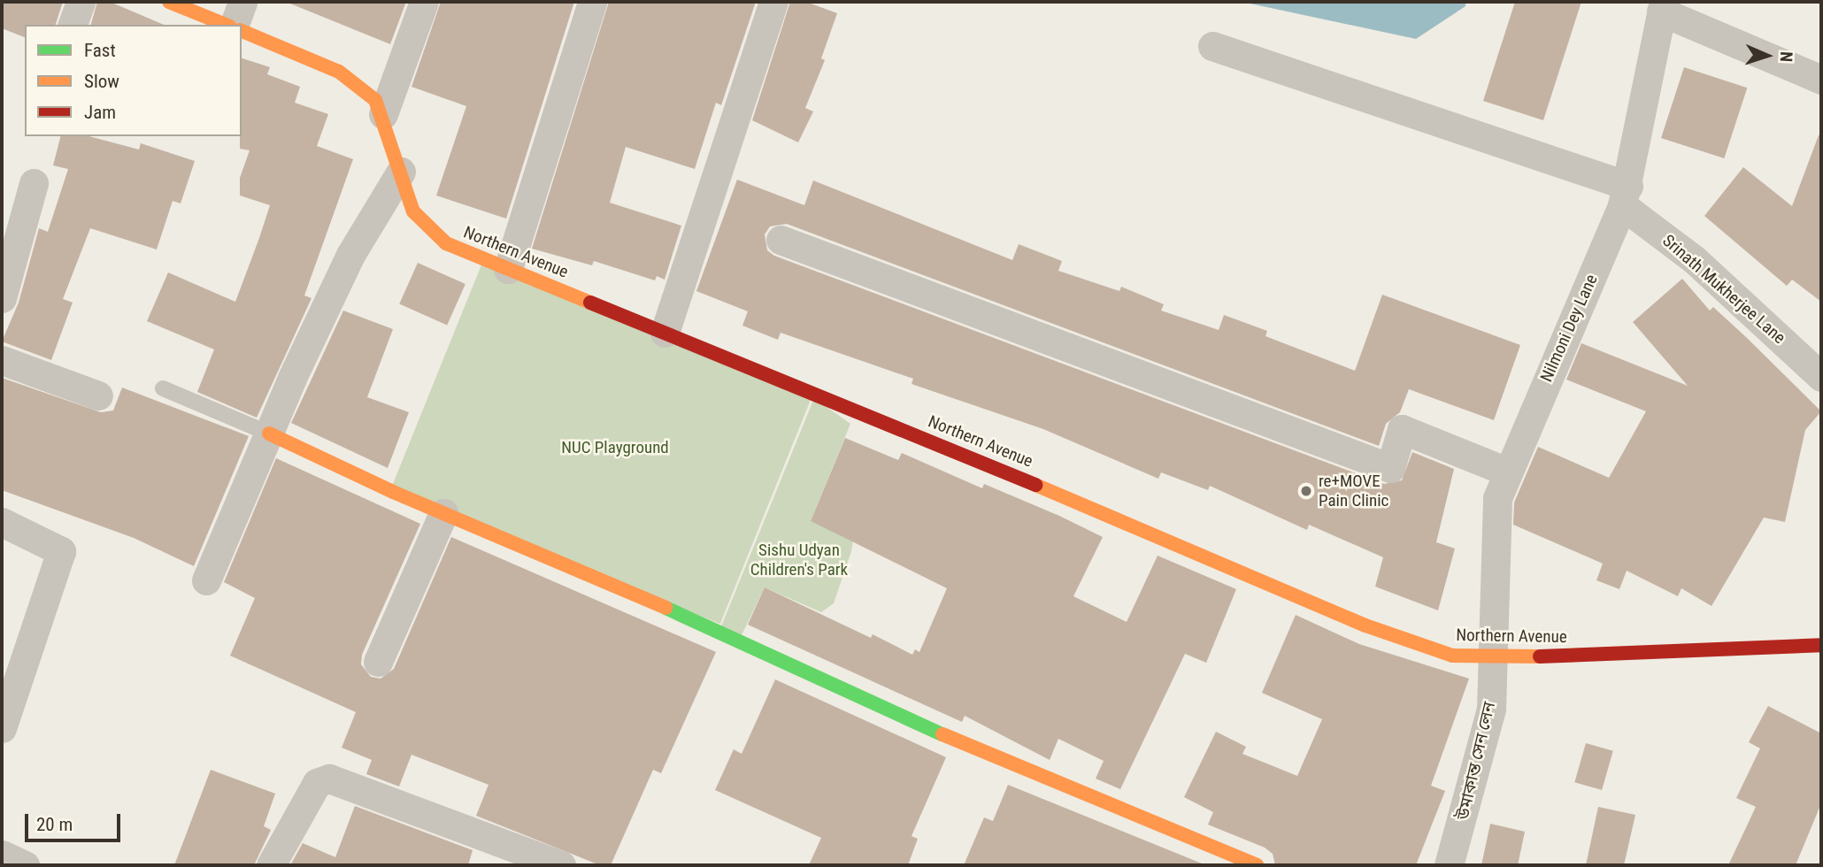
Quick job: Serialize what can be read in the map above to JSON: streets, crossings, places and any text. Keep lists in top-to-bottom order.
{
  "streets": {
    "street": [
      "Northern Avenue",
      "Srinath Mukherjee Lane",
      "Nilmoni Dey Lane",
      "উমাকান্ত সেন লেন"
    ]
  },
  "crossings": [
    ["Northern Avenue", "Nilmoni Dey Lane"],
    ["Northern Avenue", "উমাকান্ত সেন লেন"],
    ["Srinath Mukherjee Lane", "Nilmoni Dey Lane"],
    ["Nilmoni Dey Lane", "উমাকান্ত সেন লেন"]
  ],
  "parks": ["NUC Playground", "Sishu Udyan Children's Park"],
  "places": ["re+MOVE Pain Clinic"],
  "legend": ["Fast", "Slow", "Jam"],
  "scale_bar": "20 m",
  "north": "right"
}
